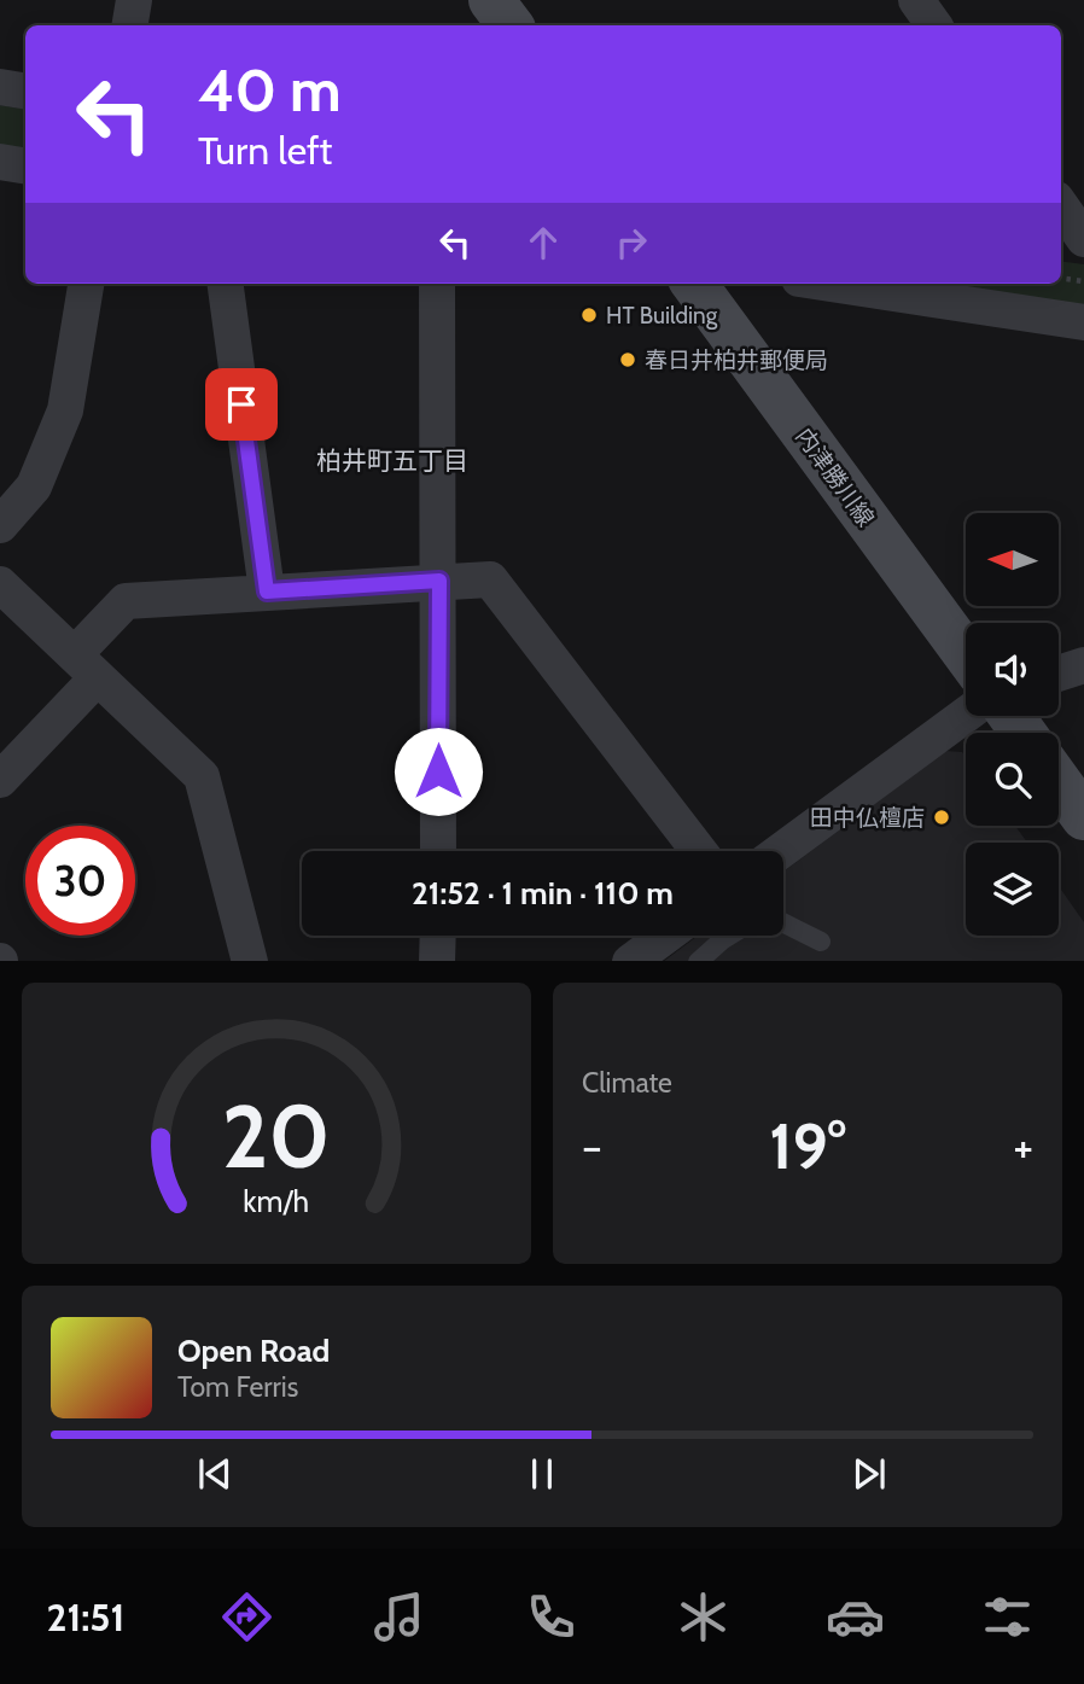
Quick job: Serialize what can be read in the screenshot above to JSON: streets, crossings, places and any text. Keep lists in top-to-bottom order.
{
  "streets": {
    "main road": ["内津勝川線"]
  },
  "districts": ["柏井町五丁目"],
  "places": ["HT Building", "春日井柏井郵便局", "田中仏檀店"],
  "north": "left",
  "page": {
    "turn": ["40 m", "Turn left"],
    "limit": "30",
    "trip": "21:52 · 1 min · 110 m",
    "tile": "Climate",
    "heat": ["−", "19°", "+"],
    "song": ["Open Road", "Tom Ferris"],
    "tabs": "21:51",
    "gauge": ["20", "km/h"]
  }
}
